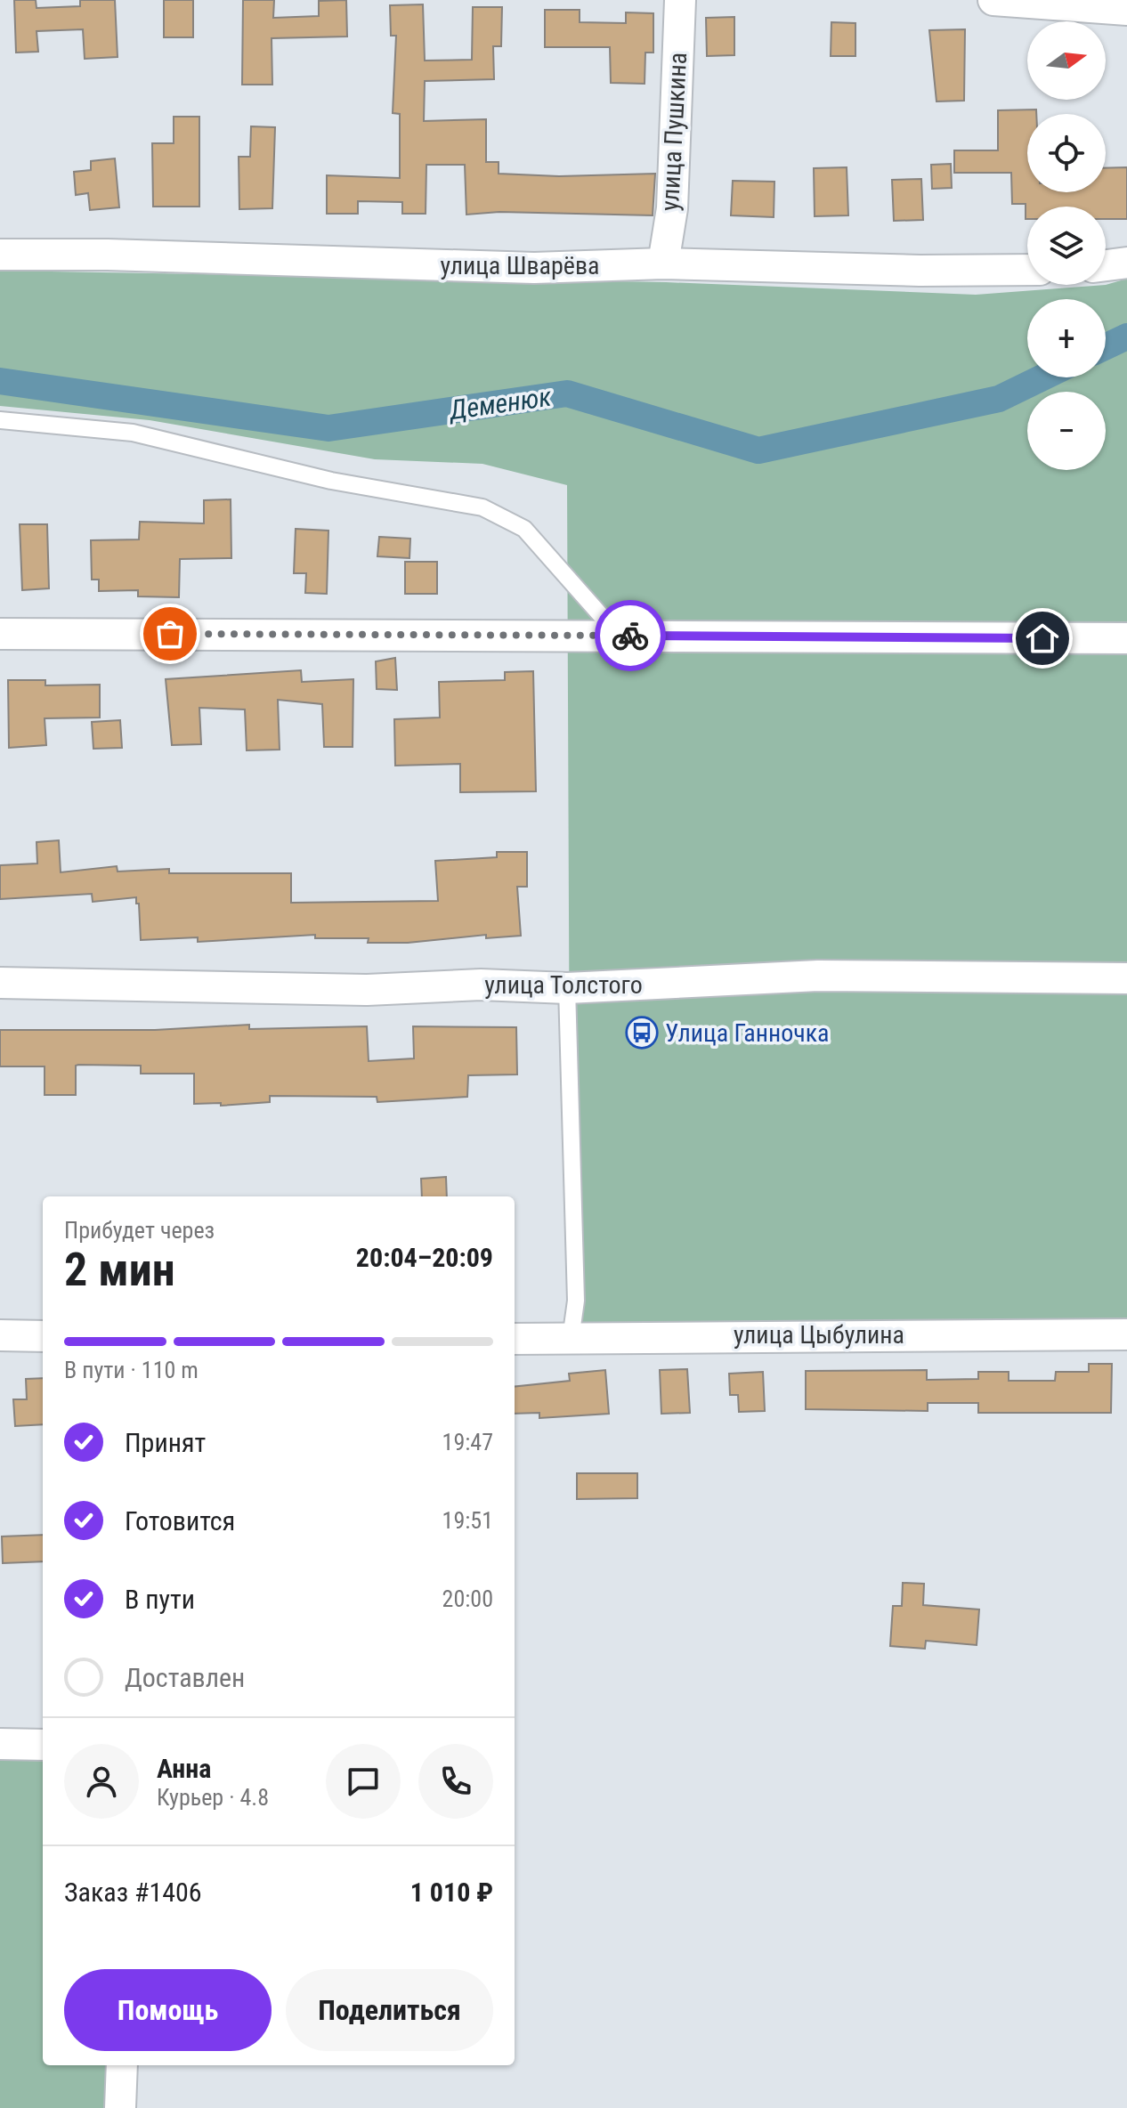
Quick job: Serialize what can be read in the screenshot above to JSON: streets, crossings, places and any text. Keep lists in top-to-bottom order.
{
  "streets": {
    "street": [
      "улица Пушкина",
      "улица Шварёва",
      "улица Толстого",
      "улица Цыбулина"
    ]
  },
  "crossings": [
    ["улица Пушкина", "улица Шварёва"]
  ],
  "water": ["Деменюк"],
  "places": {
    "bus stop": ["Улица Ганночка"]
  },
  "north": "right",
  "page": {
    "map_buttons": ["+", "−"],
    "heading": ["2 мин", "Прибудет через", "20:04–20:09"],
    "panel": [
      "Анна",
      "Курьер · 4.8",
      "Заказ #1406",
      "1 010 ₽"
    ],
    "bar": "В пути · 110 m",
    "list": [
      ["Принят", "19:47"],
      ["Готовится", "19:51"],
      ["В пути", "20:00"],
      "Доставлен"
    ],
    "buttons": ["Помощь", "Поделиться"]
  }
}
